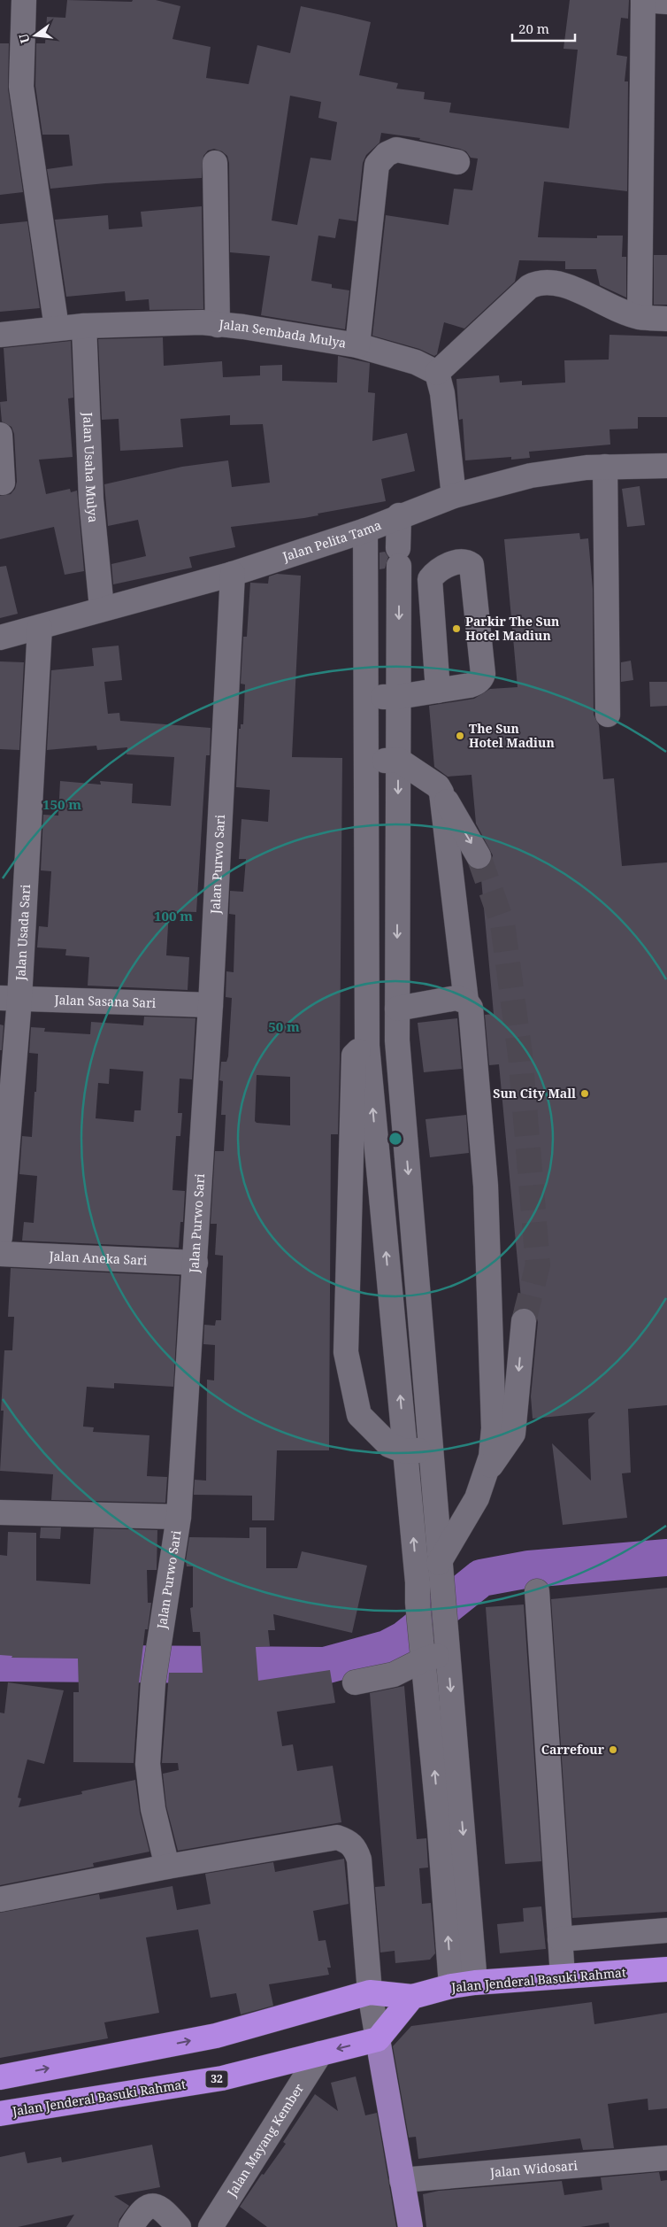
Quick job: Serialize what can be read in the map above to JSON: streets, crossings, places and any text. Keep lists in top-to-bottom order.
{
  "streets": {
    "highway": ["Jalan Jenderal Basuki Rahmat", "32"],
    "street": [
      "Jalan Sembada Mulya",
      "Jalan Usaha Mulya",
      "Jalan Pelita Tama",
      "Jalan Purwo Sari",
      "Jalan Usada Sari",
      "Jalan Sasana Sari",
      "Jalan Aneka Sari",
      "Jalan Mayang Kember",
      "Jalan Widosari"
    ]
  },
  "crossings": [
    ["Jalan Sembada Mulya", "Jalan Usaha Mulya"],
    ["Jalan Usaha Mulya", "Jalan Pelita Tama"],
    ["Jalan Pelita Tama", "Jalan Purwo Sari"],
    ["Jalan Pelita Tama", "Jalan Usada Sari"],
    ["Jalan Purwo Sari", "Jalan Sasana Sari"],
    ["Jalan Purwo Sari", "Jalan Aneka Sari"],
    ["Jalan Usada Sari", "Jalan Sasana Sari"],
    ["Jalan Jenderal Basuki Rahmat", "Jalan Mayang Kember"]
  ],
  "places": [
    "Parkir The Sun Hotel Madiun",
    "The Sun Hotel Madiun",
    "Sun City Mall",
    "Carrefour"
  ],
  "scale_bar": "20 m",
  "north": "left",
  "rings": ["150 m", "100 m", "50 m"]
}
